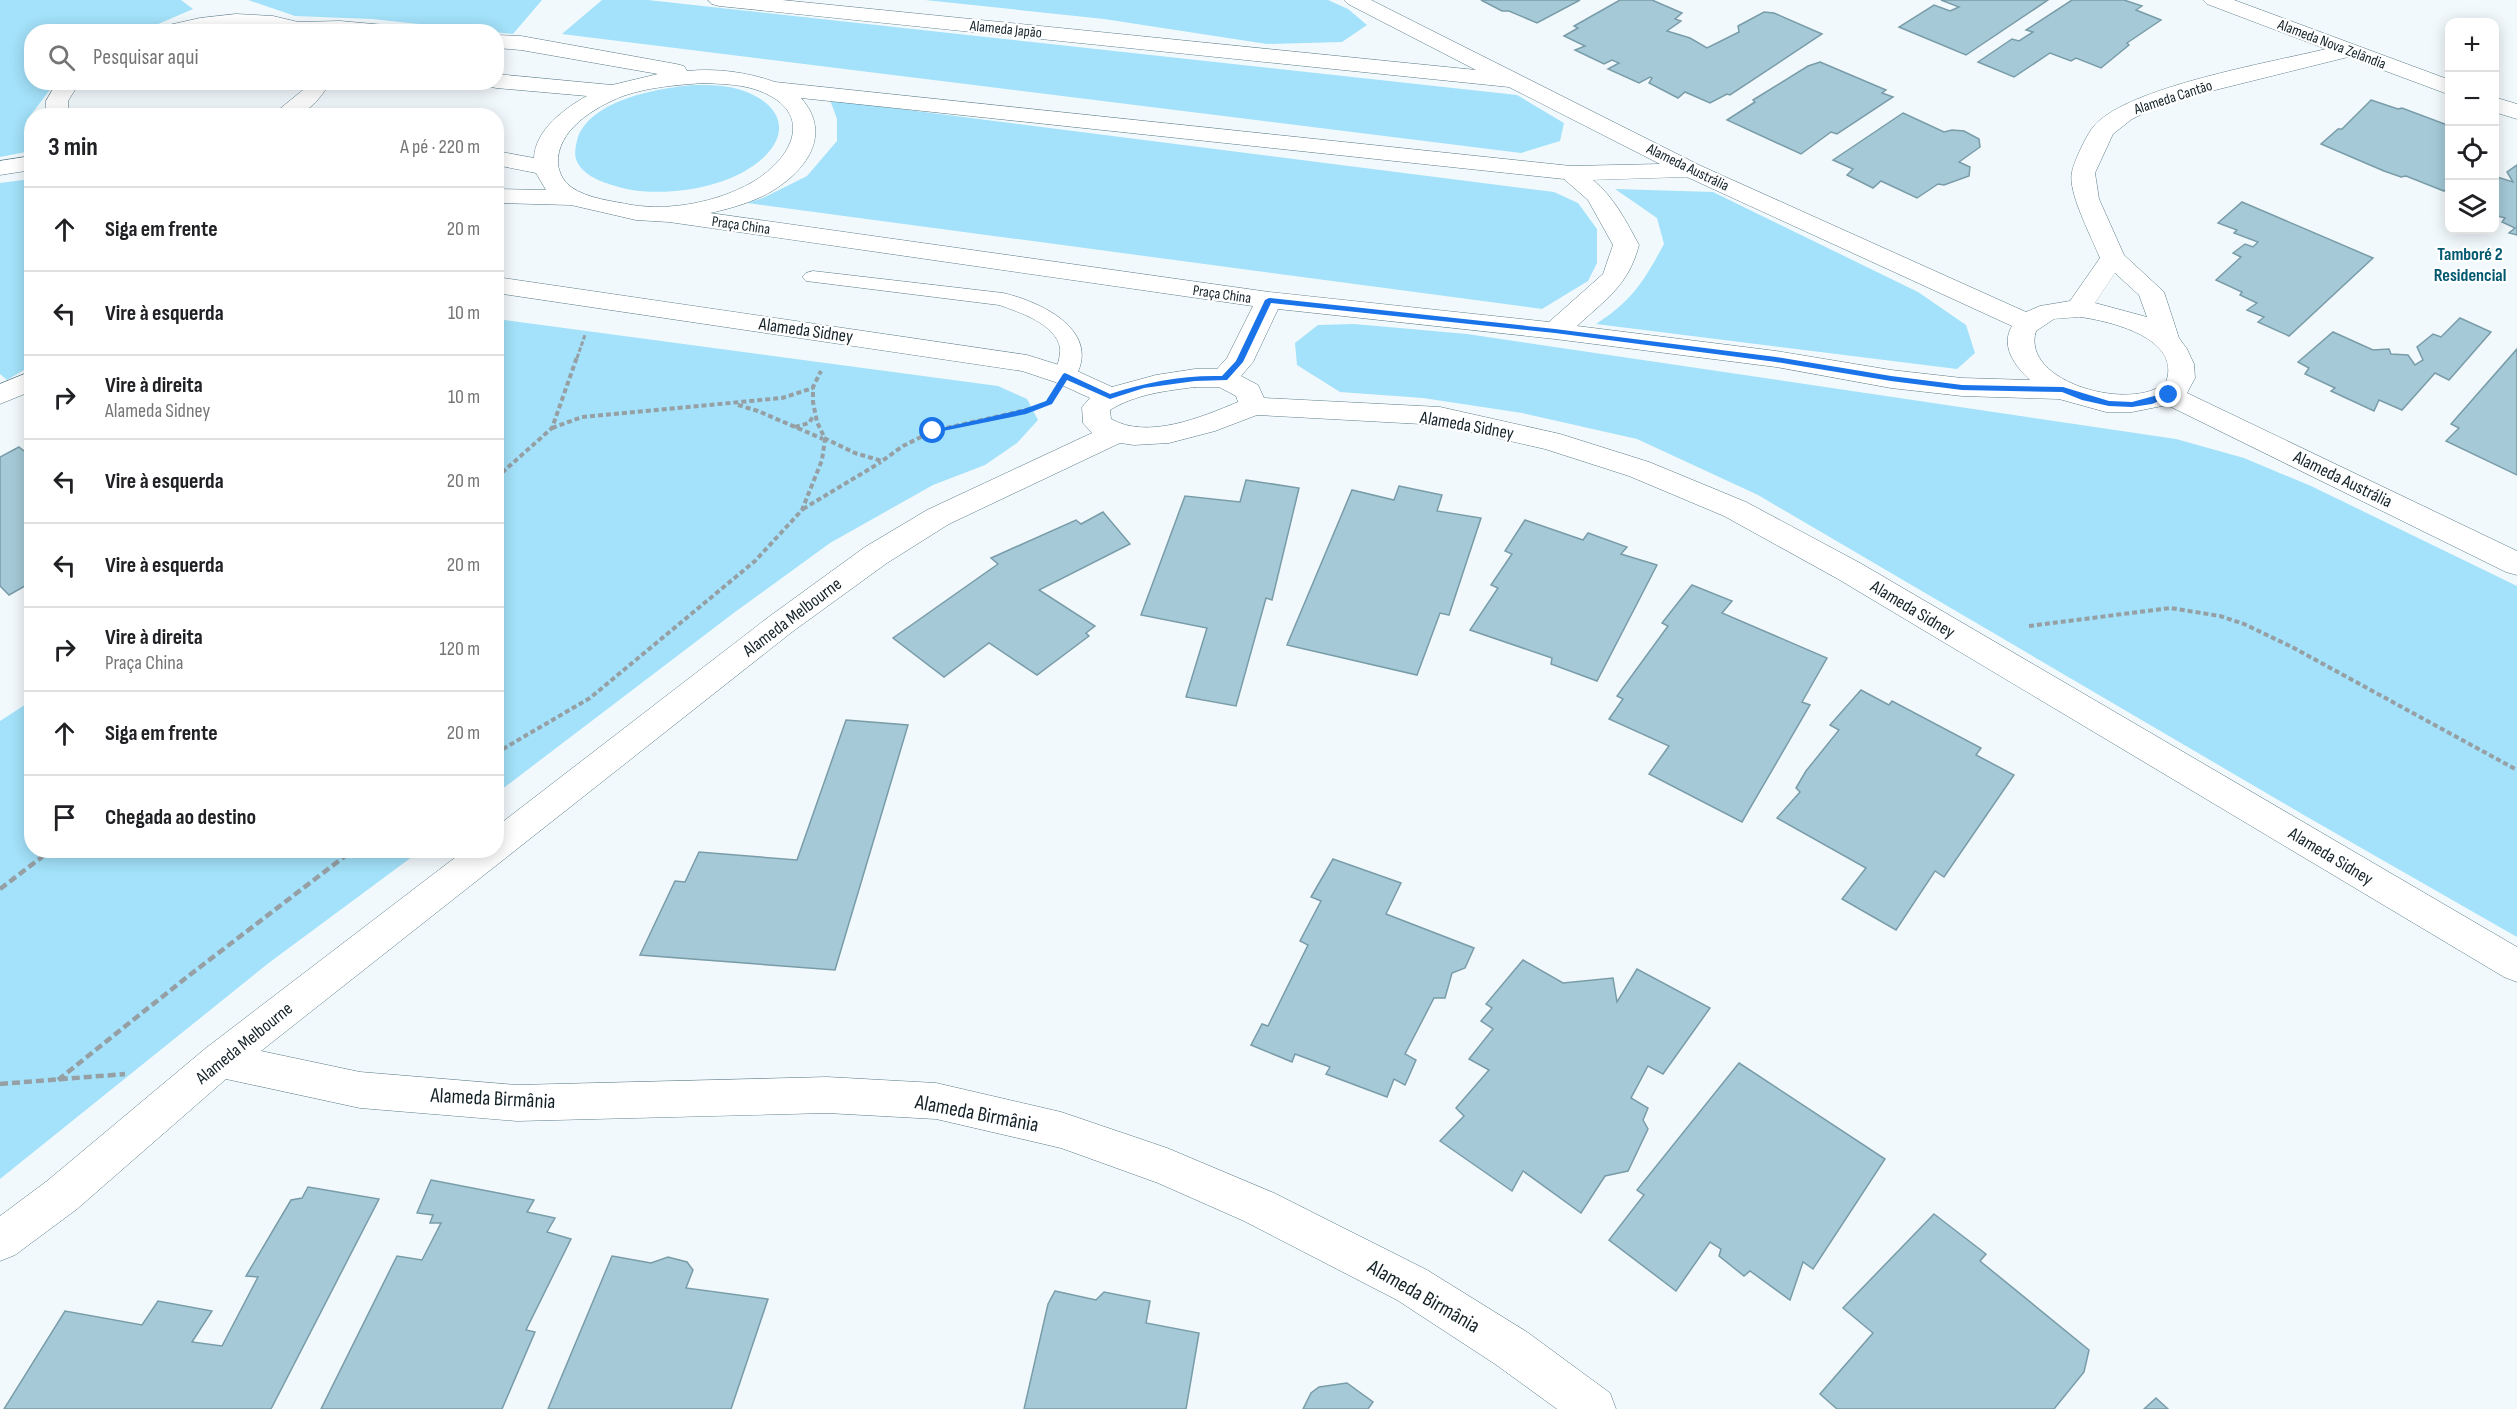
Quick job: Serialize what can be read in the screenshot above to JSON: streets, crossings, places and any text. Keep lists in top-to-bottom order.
{
  "streets": {
    "street": [
      "Alameda Japão",
      "Alameda Nova Zelândia",
      "Alameda Cantão",
      "Alameda Austrália",
      "Praça China",
      "Alameda Sidney",
      "Alameda Melbourne",
      "Alameda Birmânia"
    ]
  },
  "crossings": [
    ["Alameda Japão", "Alameda Austrália"],
    ["Alameda Nova Zelândia", "Alameda Cantão"],
    ["Alameda Austrália", "Praça China"],
    ["Alameda Melbourne", "Alameda Birmânia"]
  ],
  "districts": ["Tamboré 2 Residencial"],
  "page": {
    "map_buttons": ["+", "−"],
    "search": "Pesquisar aqui",
    "heading": ["3 min", "A pé · 220 m"],
    "list": [
      ["Siga em frente", "20 m"],
      ["Vire à esquerda", "10 m"],
      ["Vire à direita", "Alameda Sidney", "10 m"],
      ["Vire à esquerda", "20 m"],
      ["Vire à esquerda", "20 m"],
      ["Vire à direita", "Praça China", "120 m"],
      ["Siga em frente", "20 m"],
      "Chegada ao destino"
    ]
  }
}
